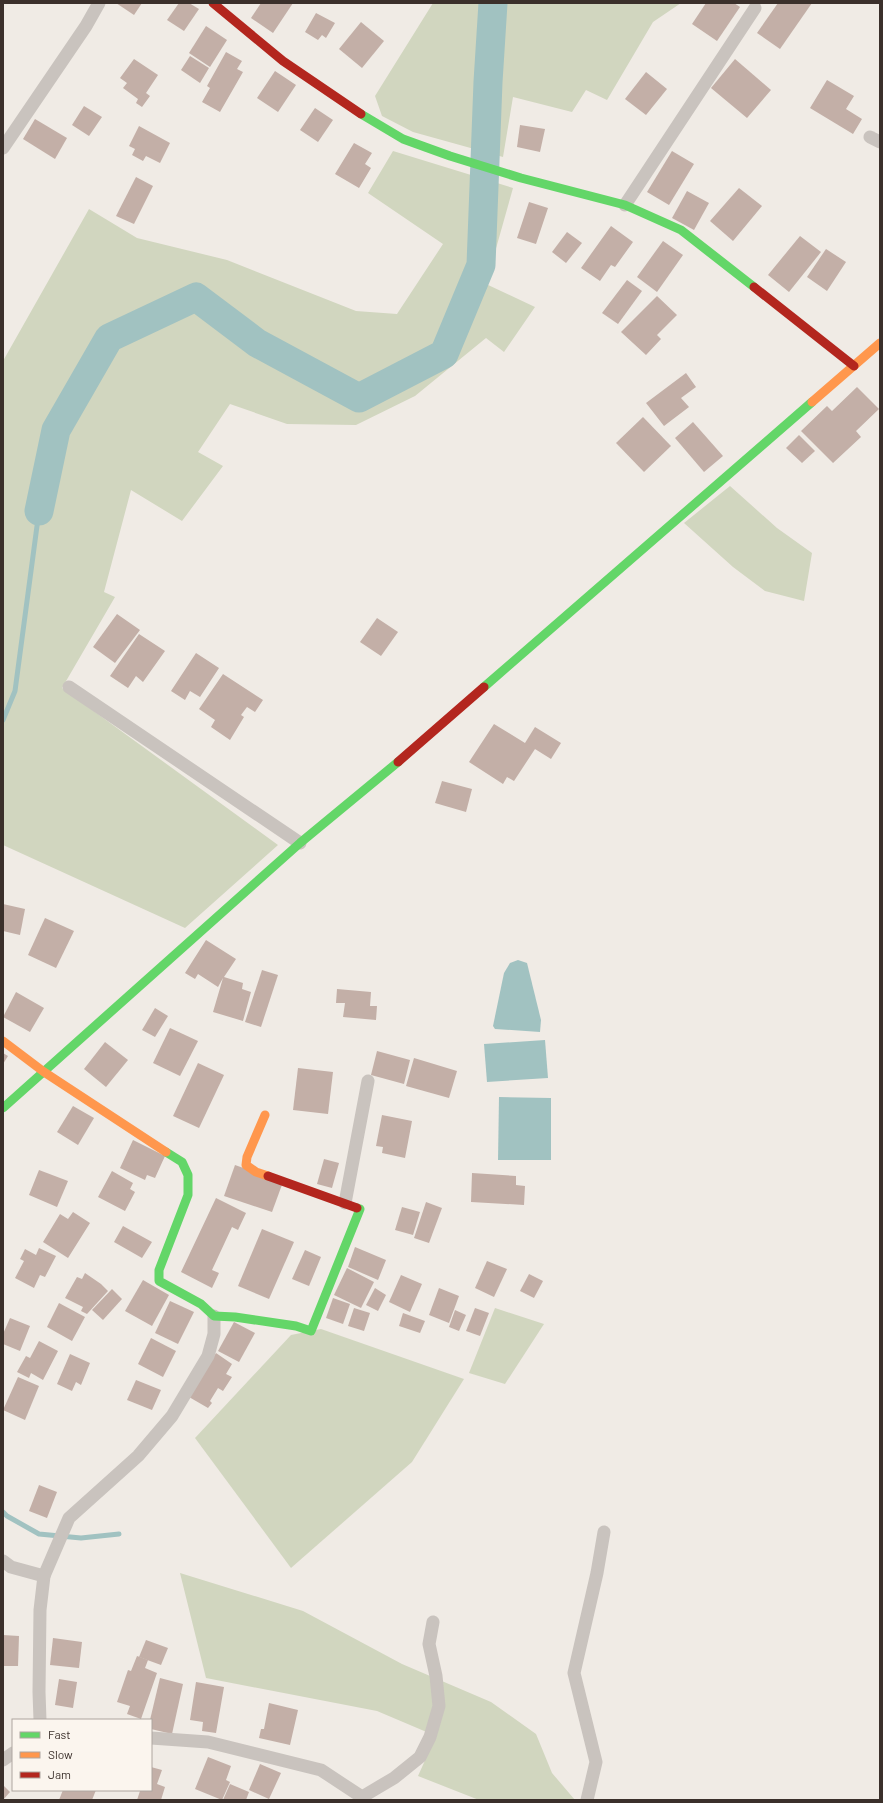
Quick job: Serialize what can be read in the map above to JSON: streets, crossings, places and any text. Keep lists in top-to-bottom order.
{
  "legend": ["Fast", "Slow", "Jam"]
}
